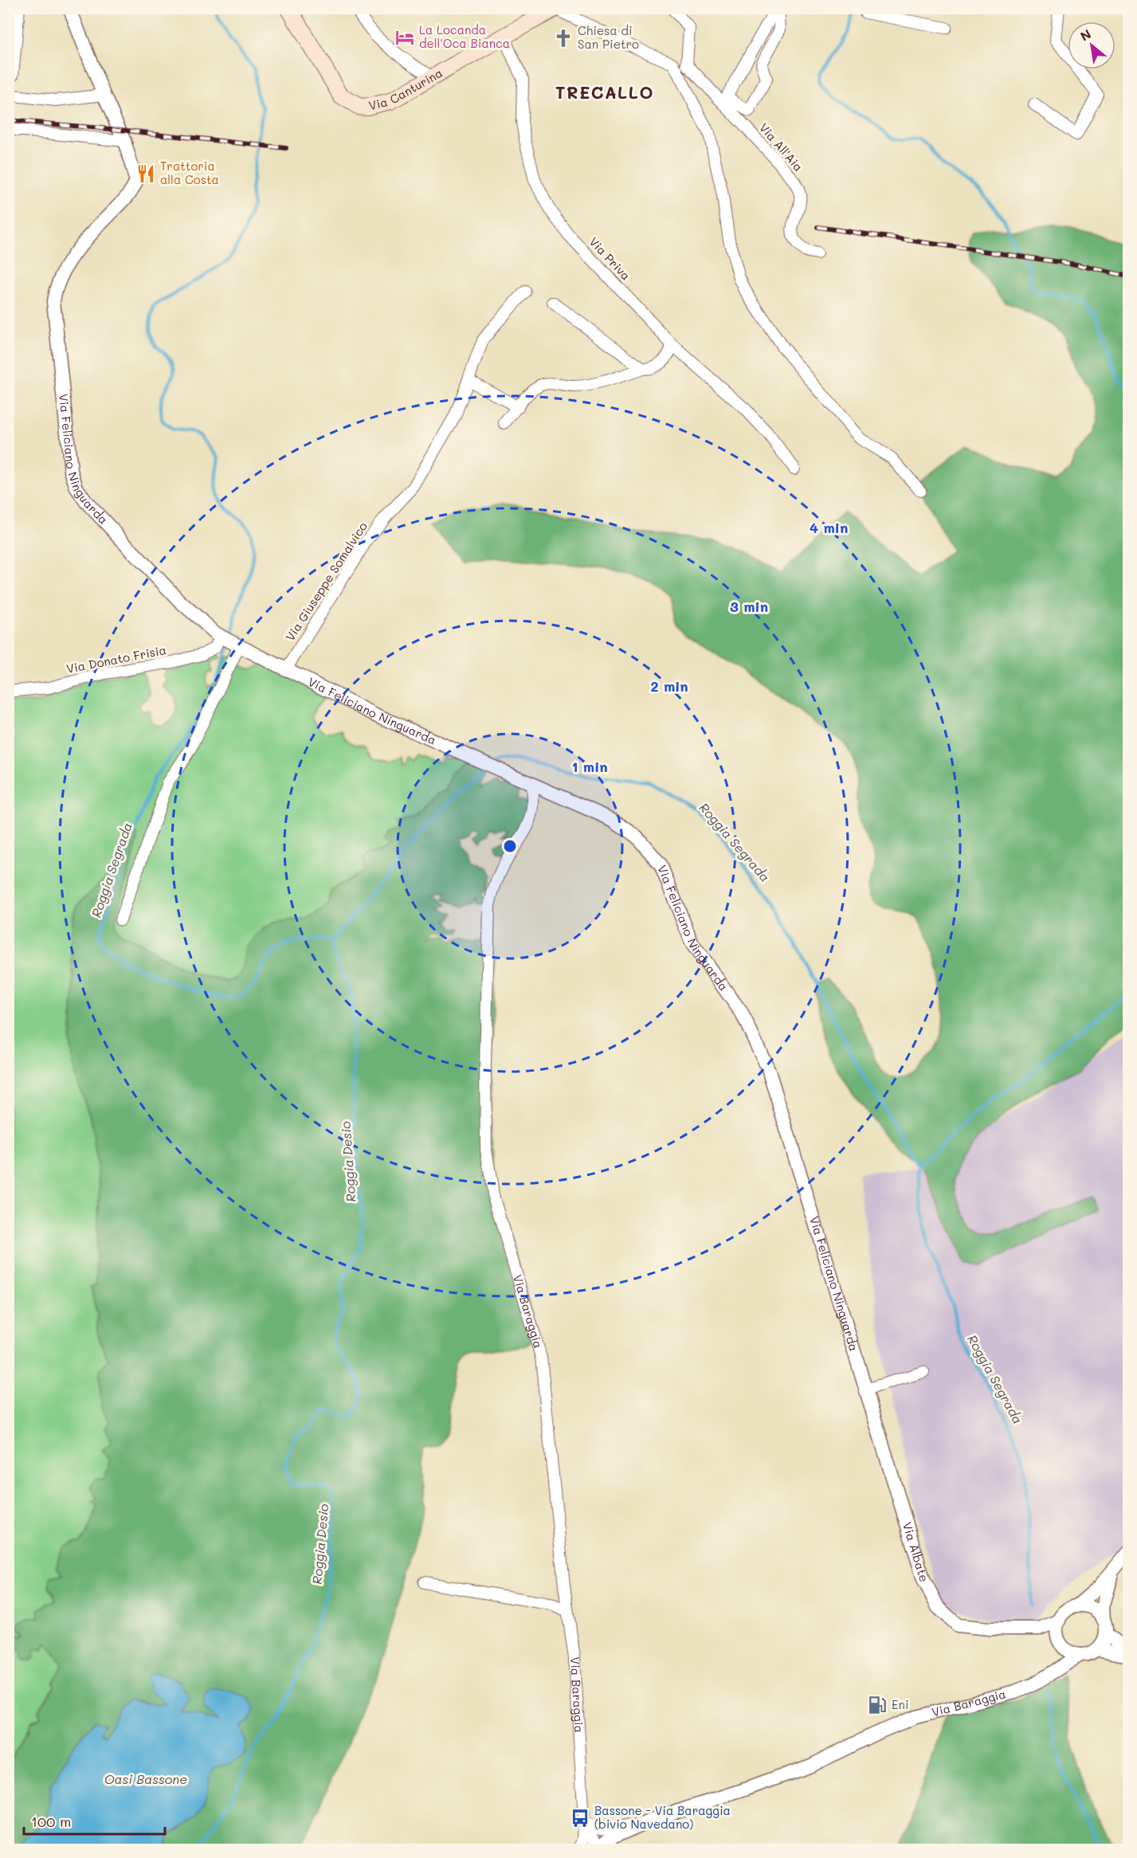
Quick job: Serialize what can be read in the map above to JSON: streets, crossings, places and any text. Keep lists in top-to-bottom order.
{
  "streets": {
    "main road": ["Via Canturina"],
    "street": [
      "Via All'Aia",
      "Via Priva",
      "Via Feliciano Ninguarda",
      "Via Giuseppe Somalvico",
      "Via Donato Frisia",
      "Via Baraggia",
      "Via Albate"
    ]
  },
  "crossings": [
    ["Via Canturina", "Via Priva"],
    ["Via Feliciano Ninguarda", "Via Giuseppe Somalvico"],
    ["Via Feliciano Ninguarda", "Via Donato Frisia"],
    ["Via Feliciano Ninguarda", "Via Baraggia"],
    ["Via Feliciano Ninguarda", "Via Albate"],
    ["Via Baraggia", "Via Albate"]
  ],
  "districts": ["TRECALLO"],
  "water": ["Roggia Segrada", "Roggia Desio", "Oasi Bassone"],
  "places": {
    "hotel": ["La Locanda dell'Oca Bianca"],
    "church": ["Chiesa di San Pietro"],
    "restaurant": ["Trattoria alla Costa"],
    "fuel station": ["Eni"],
    "bus stop": ["Bassone - Via Baraggia (bivio Navedano)"]
  },
  "scale_bar": "100 m",
  "north": "top left",
  "rings": [
    "4 min",
    "3 min",
    "2 min",
    "1 min"
  ]
}
